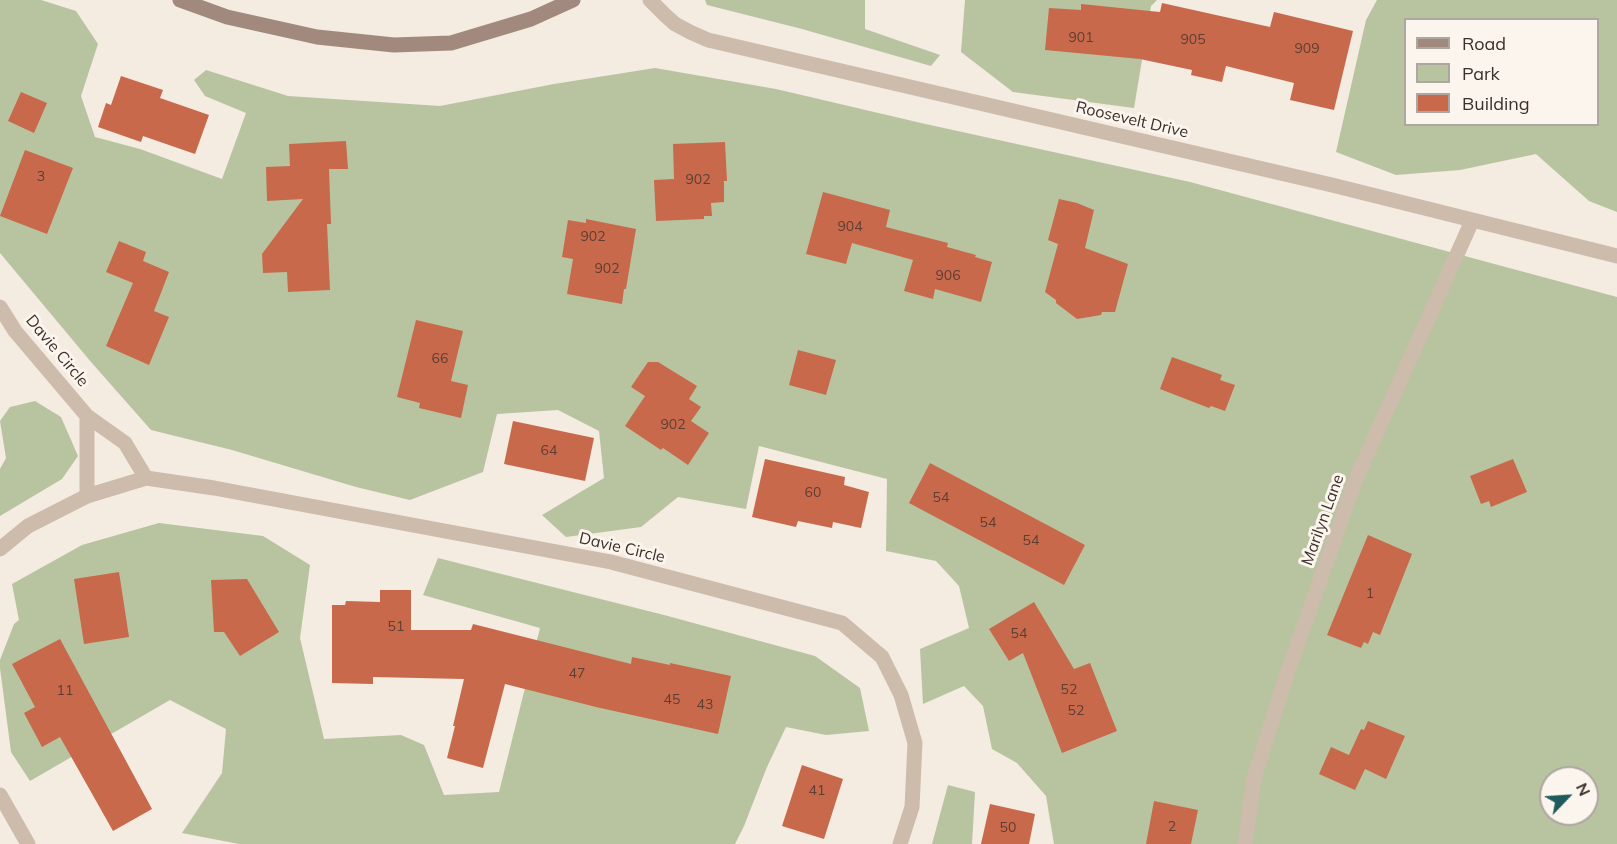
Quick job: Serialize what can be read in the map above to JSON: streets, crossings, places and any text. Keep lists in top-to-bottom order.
{
  "streets": {
    "street": ["Roosevelt Drive", "Davie Circle", "Marilyn Lane"]
  },
  "crossings": [
    ["Roosevelt Drive", "Marilyn Lane"]
  ],
  "house_numbers": [
    "901",
    "905",
    "909",
    "3",
    "902",
    "904",
    "902",
    "902",
    "906",
    "66",
    "902",
    "64",
    "60",
    "54",
    "54",
    "54",
    "1",
    "51",
    "54",
    "47",
    "52",
    "11",
    "45",
    "43",
    "52",
    "41",
    "2",
    "50"
  ],
  "legend": ["Road", "Park", "Building"],
  "north": "top right"
}
